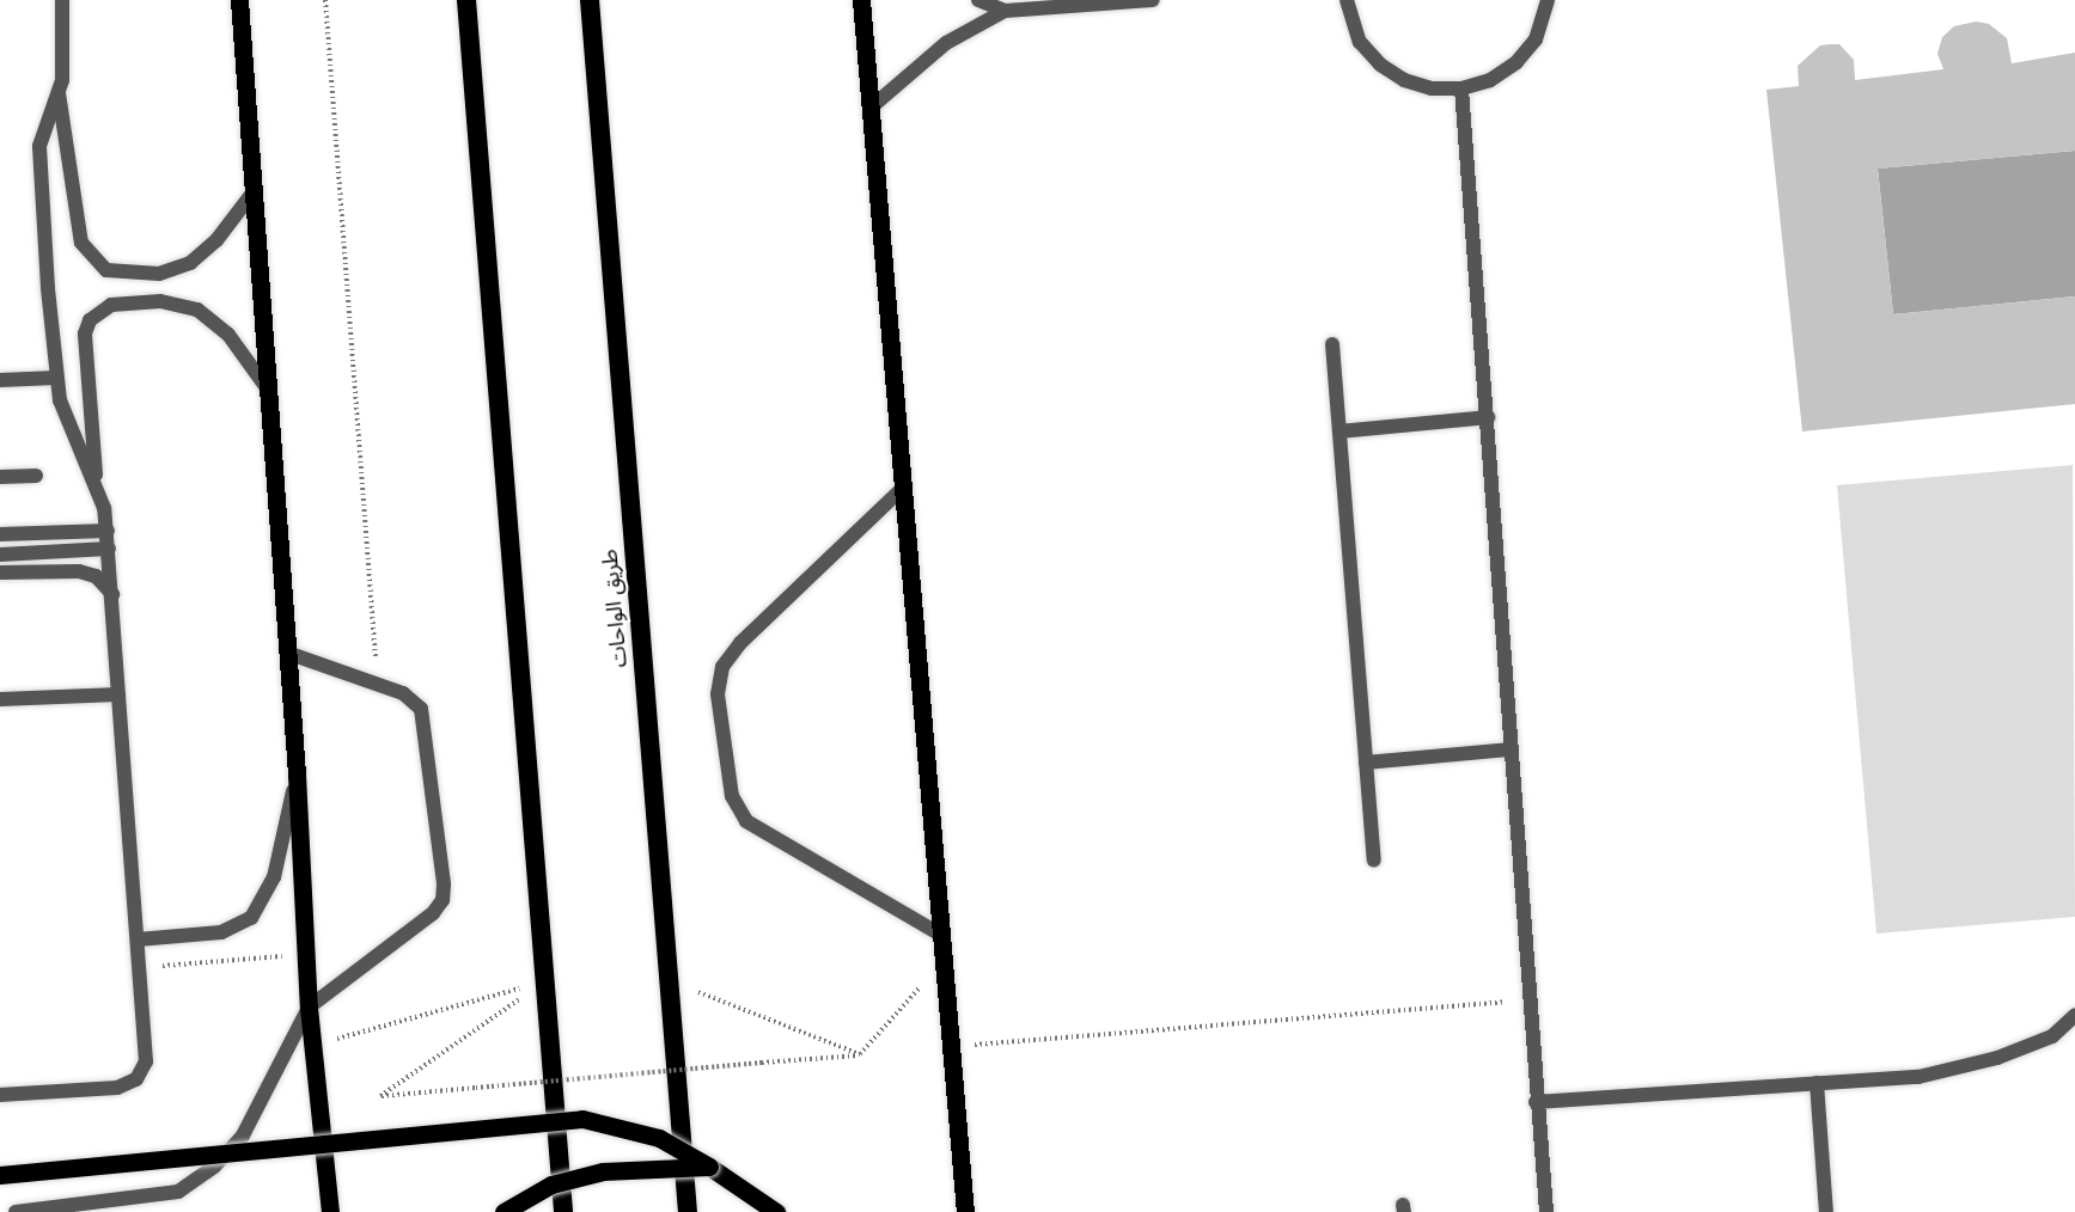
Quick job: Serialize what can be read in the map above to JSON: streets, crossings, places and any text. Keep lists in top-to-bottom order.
{
  "streets": {
    "highway": ["طريق الواحات"]
  }
}
